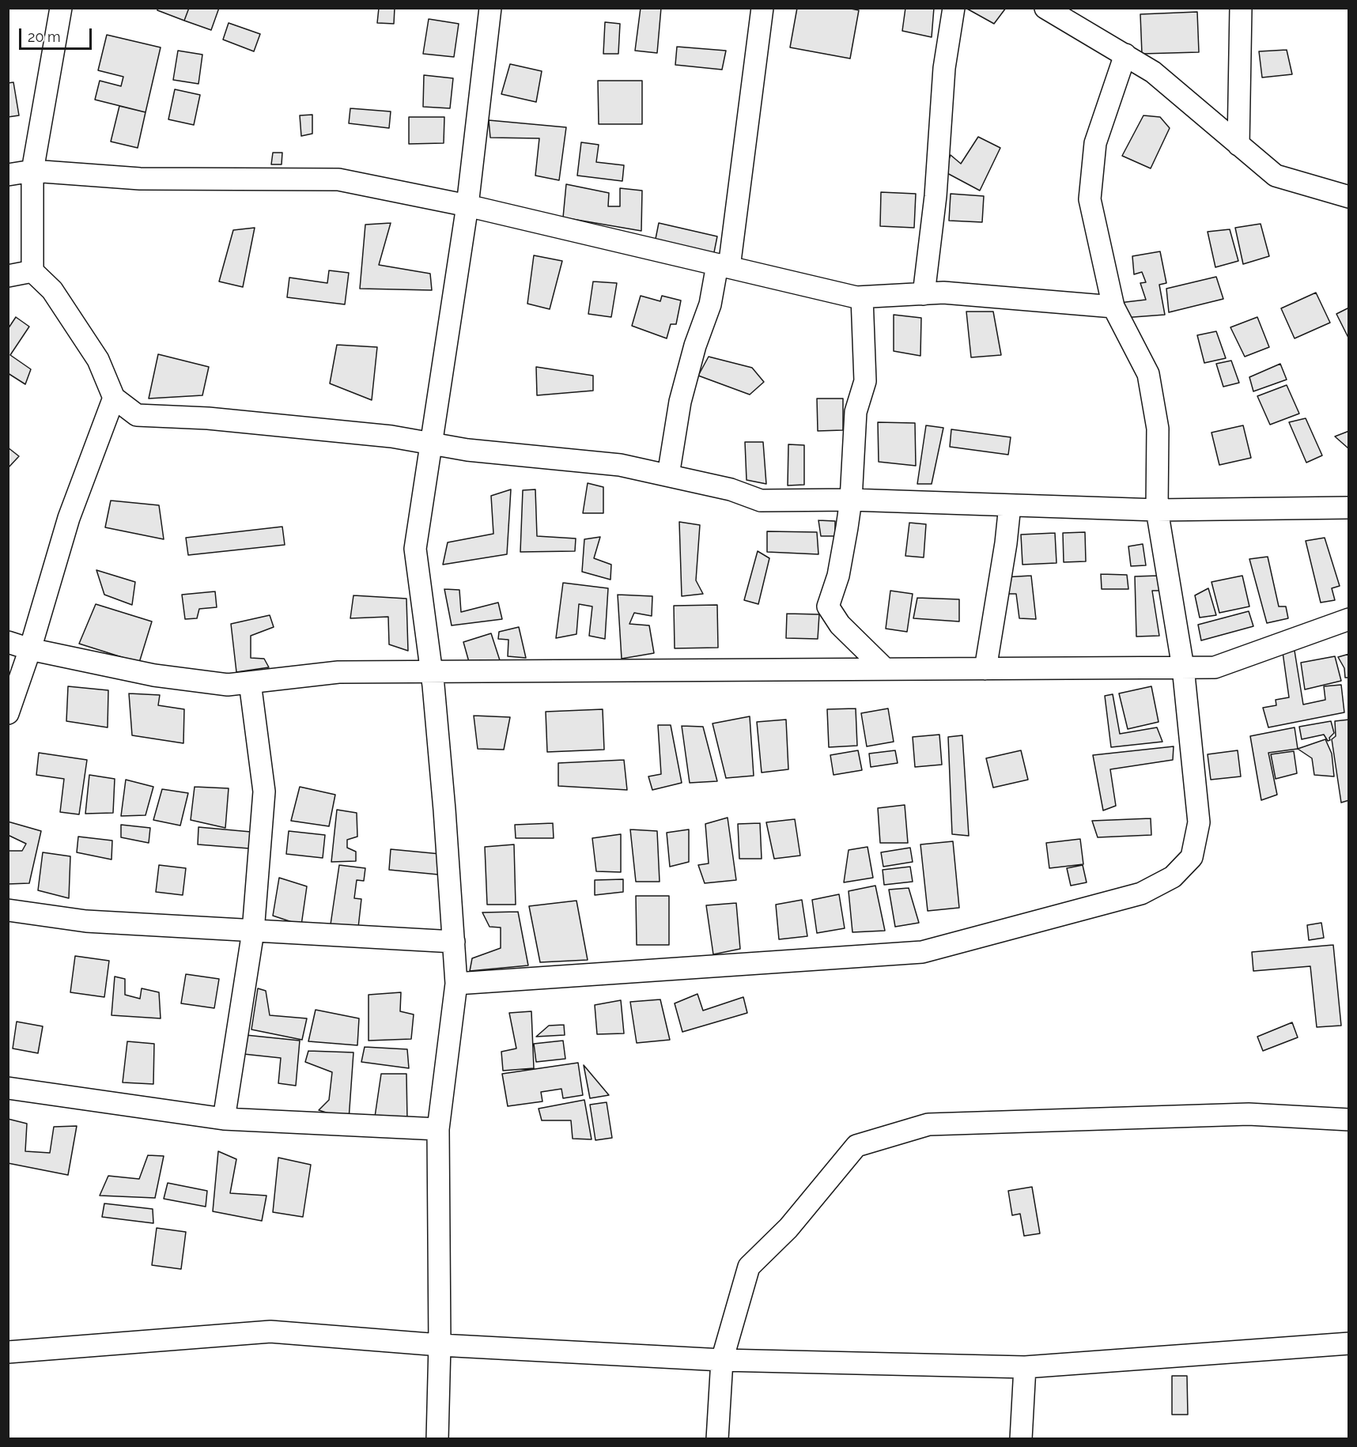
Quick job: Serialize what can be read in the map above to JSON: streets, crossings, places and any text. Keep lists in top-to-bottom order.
{
  "scale_bar": "20 m"
}
